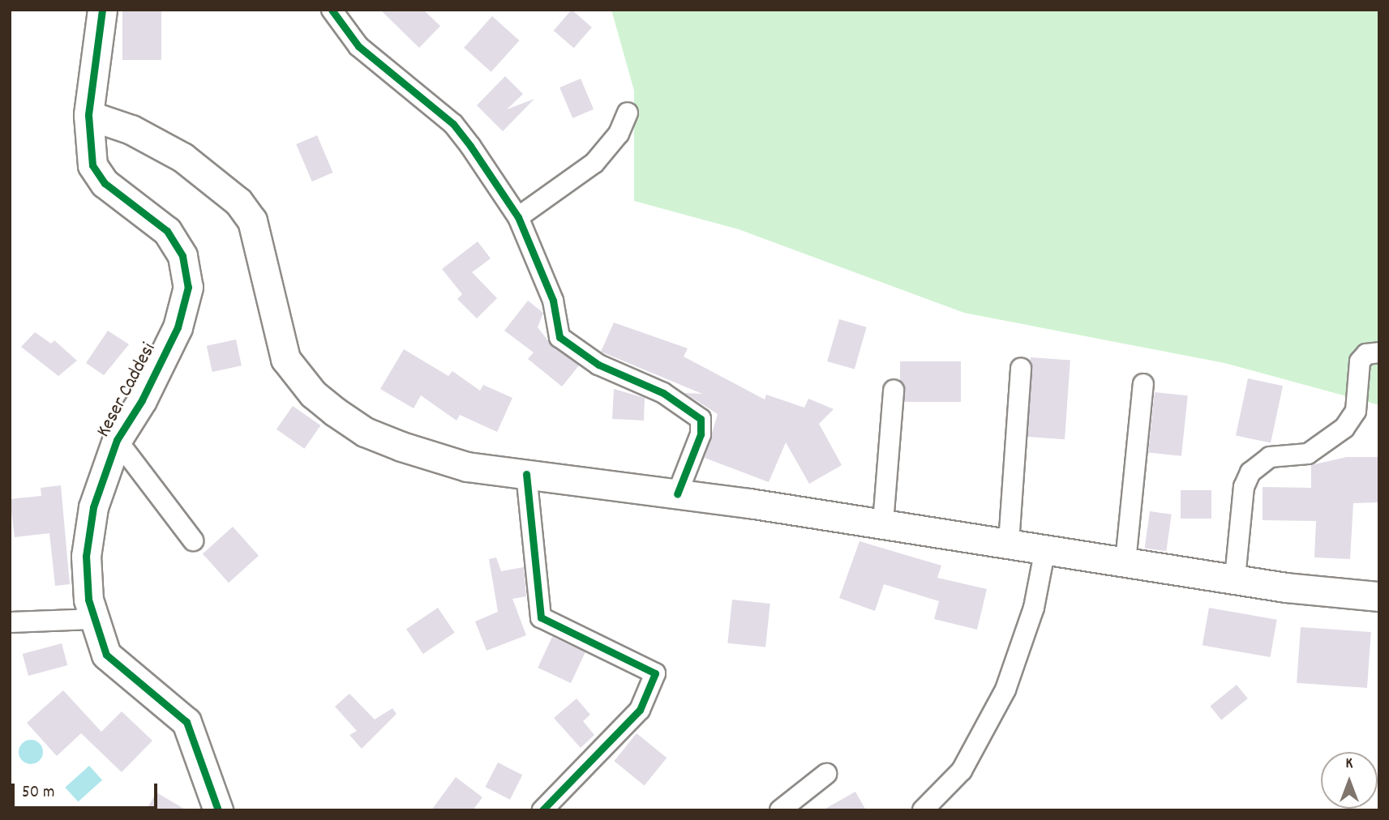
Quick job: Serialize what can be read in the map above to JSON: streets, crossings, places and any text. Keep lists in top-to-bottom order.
{
  "streets": {
    "main road": ["Keser Caddesi"]
  },
  "scale_bar": "50 m",
  "north": "top"
}
